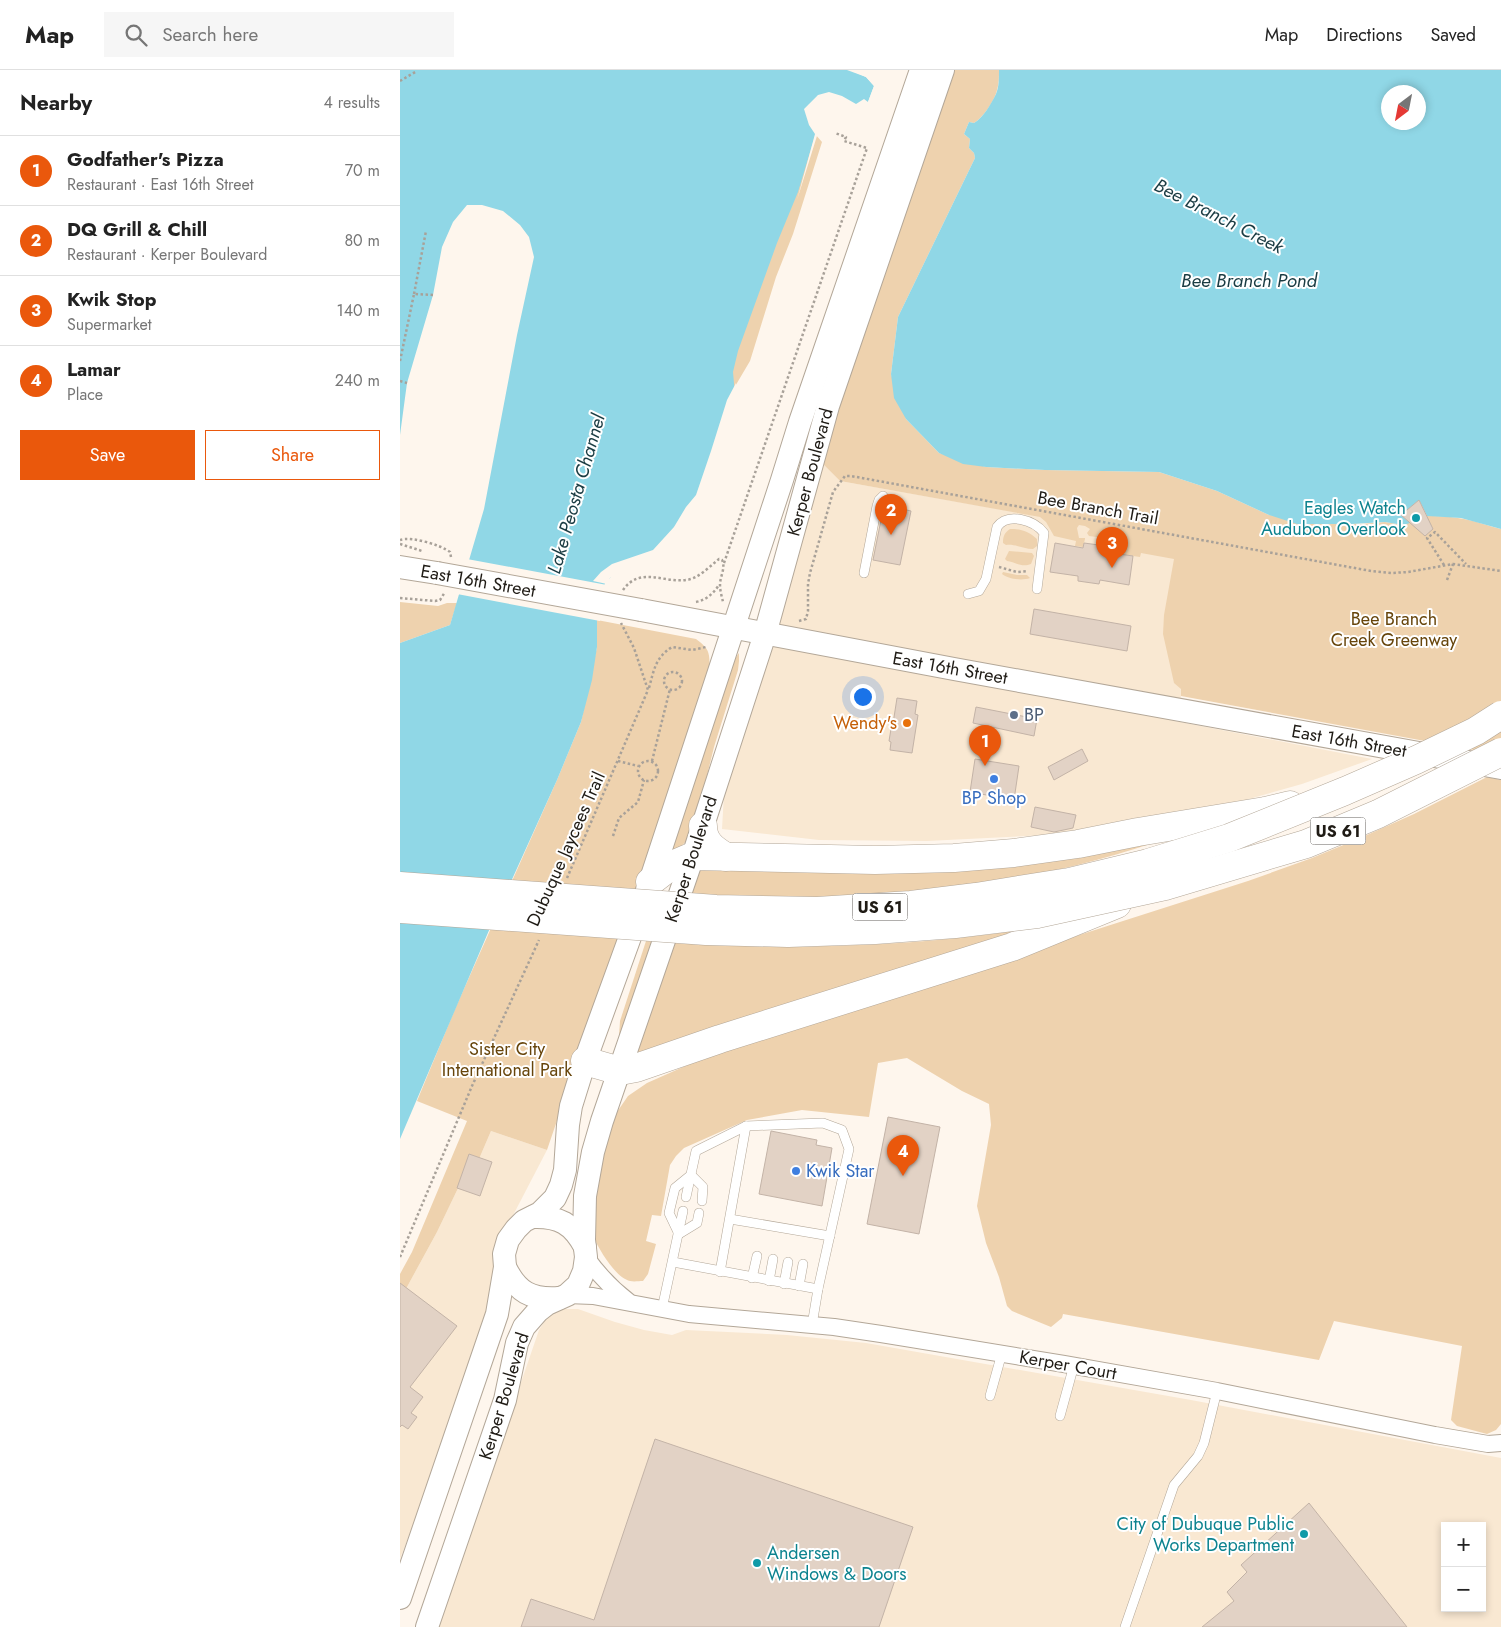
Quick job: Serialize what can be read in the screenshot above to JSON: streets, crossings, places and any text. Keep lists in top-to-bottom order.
{
  "streets": {
    "highway": ["US 61"],
    "main road": ["Kerper Boulevard", "East 16th Street"],
    "street": ["Kerper Court"],
    "path": ["Bee Branch Trail", "Dubuque Jaycees Trail"]
  },
  "crossings": [
    ["Kerper Boulevard", "East 16th Street"],
    ["Kerper Boulevard", "Kerper Court"]
  ],
  "water": ["Bee Branch Creek", "Bee Branch Pond", "Lake Peosta Channel"],
  "parks": ["Bee Branch Creek Greenway", "Sister City International Park"],
  "places": [
    "Eagles Watch Audubon Overlook",
    "BP",
    "Wendy's",
    "BP Shop",
    "Kwik Star",
    "City of Dubuque Public Works Department",
    "Andersen Windows & Doors"
  ],
  "north": "bottom left",
  "page": {
    "header": "Map",
    "search": "Search here",
    "nav": ["Map", "Directions", "Saved"],
    "heading": ["Nearby", "4 results"],
    "list": [
      {
        "mark": "1",
        "name": "Godfather's Pizza",
        "note": "Restaurant · East 16th Street",
        "value": "70 m"
      },
      {
        "mark": "2",
        "name": "DQ Grill & Chill",
        "note": "Restaurant · Kerper Boulevard",
        "value": "80 m"
      },
      {
        "mark": "3",
        "name": "Kwik Stop",
        "note": "Supermarket",
        "value": "140 m"
      },
      {
        "mark": "4",
        "name": "Lamar",
        "note": "Place",
        "value": "240 m"
      }
    ],
    "buttons": ["Save", "Share"],
    "pins": [
      "2",
      "3",
      "1",
      "4"
    ],
    "map_buttons": ["+", "−"]
  }
}
